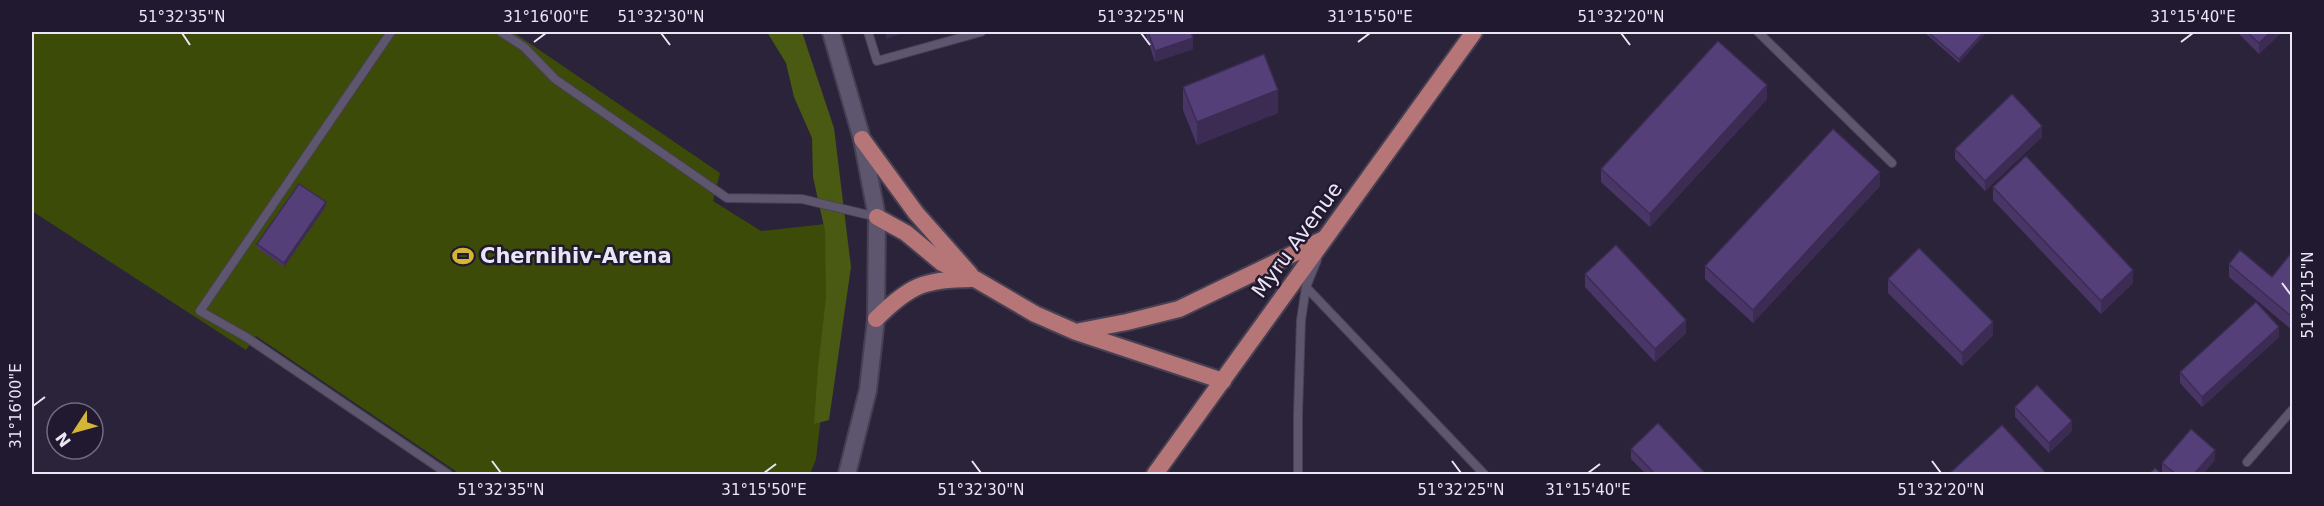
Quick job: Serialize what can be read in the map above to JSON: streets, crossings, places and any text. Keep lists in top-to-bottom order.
{
  "streets": {
    "main road": ["Myru Avenue"]
  },
  "places": {
    "sports": ["Chernihiv-Arena"]
  },
  "north": "bottom left",
  "coordinates": [
    "51°32'35\"N",
    "31°16'00\"E",
    "51°32'30\"N",
    "51°32'25\"N",
    "31°15'50\"E",
    "51°32'20\"N",
    "31°15'40\"E",
    "51°32'15\"N"
  ]
}
